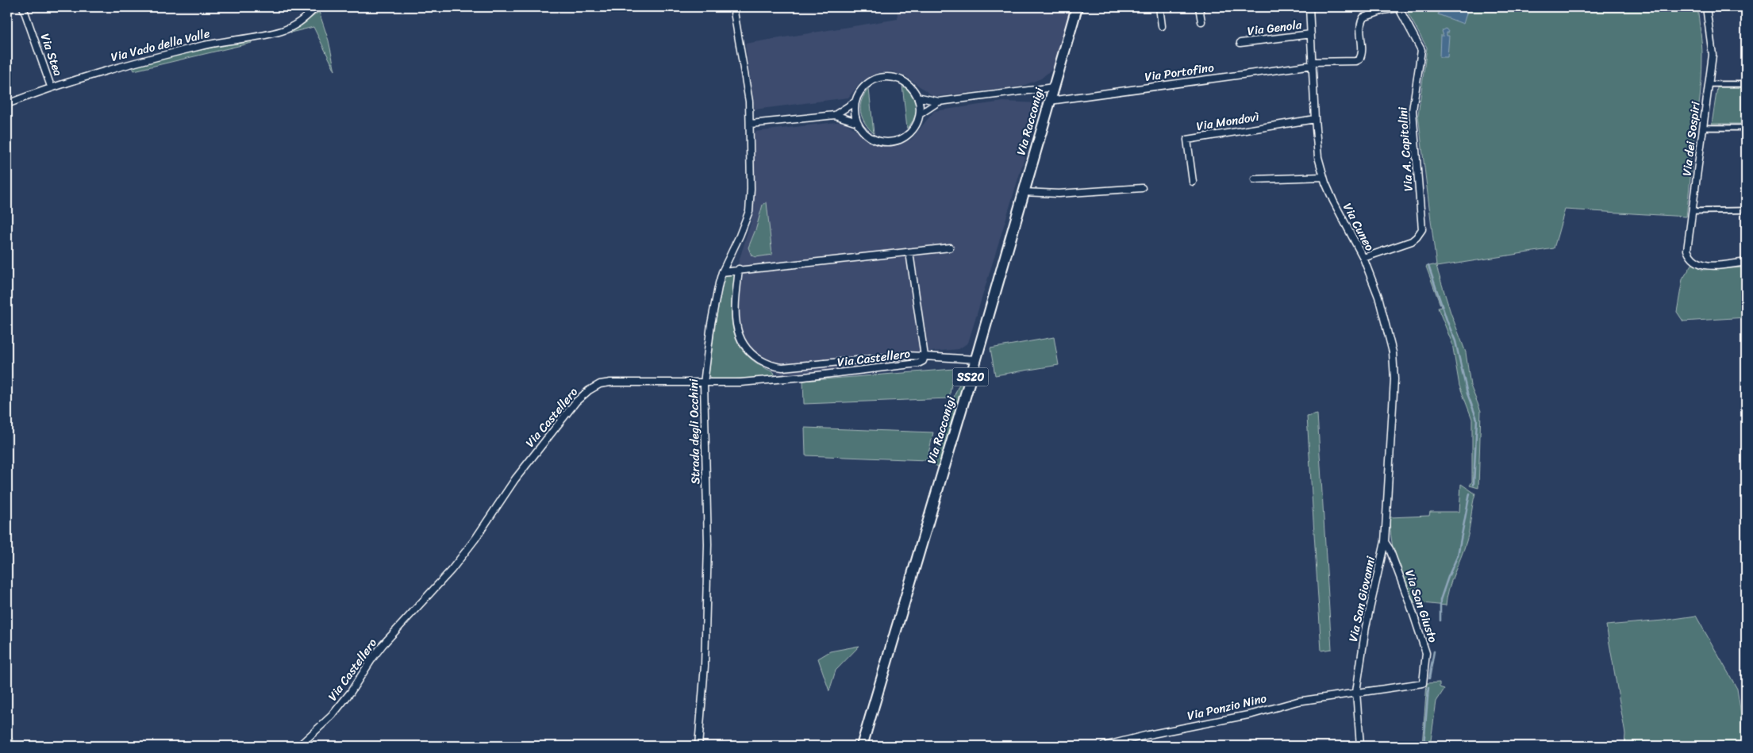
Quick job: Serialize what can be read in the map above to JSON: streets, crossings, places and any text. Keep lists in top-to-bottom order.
{
  "streets": {
    "main road": ["Via Racconigi", "SS20"],
    "street": [
      "Via Genola",
      "Via Vado della Valle",
      "Via Stea",
      "Via Portofino",
      "Via Mondovì",
      "Via dei Sospiri",
      "Via A. Capitolini",
      "Via Cuneo",
      "Via Castellero",
      "Strada degli Occhini",
      "Via San Giovanni",
      "Via San Giusto",
      "Via Ponzio Nino"
    ]
  },
  "crossings": [
    ["Via Genola", "Via Cuneo"],
    ["Via Vado della Valle", "Via Stea"],
    ["Via Portofino", "Via Racconigi"],
    ["Via Portofino", "Via A. Capitolini"],
    ["Via Portofino", "Via Cuneo"],
    ["Via Racconigi", "Via Castellero"],
    ["Via Mondovì", "Via Cuneo"],
    ["Via A. Capitolini", "Via Cuneo"],
    ["Via Cuneo", "Via San Giovanni"],
    ["Via Castellero", "Strada degli Occhini"],
    ["Via San Giovanni", "Via San Giusto"],
    ["Via San Giovanni", "Via Ponzio Nino"],
    ["Via San Giusto", "Via Ponzio Nino"]
  ]
}
